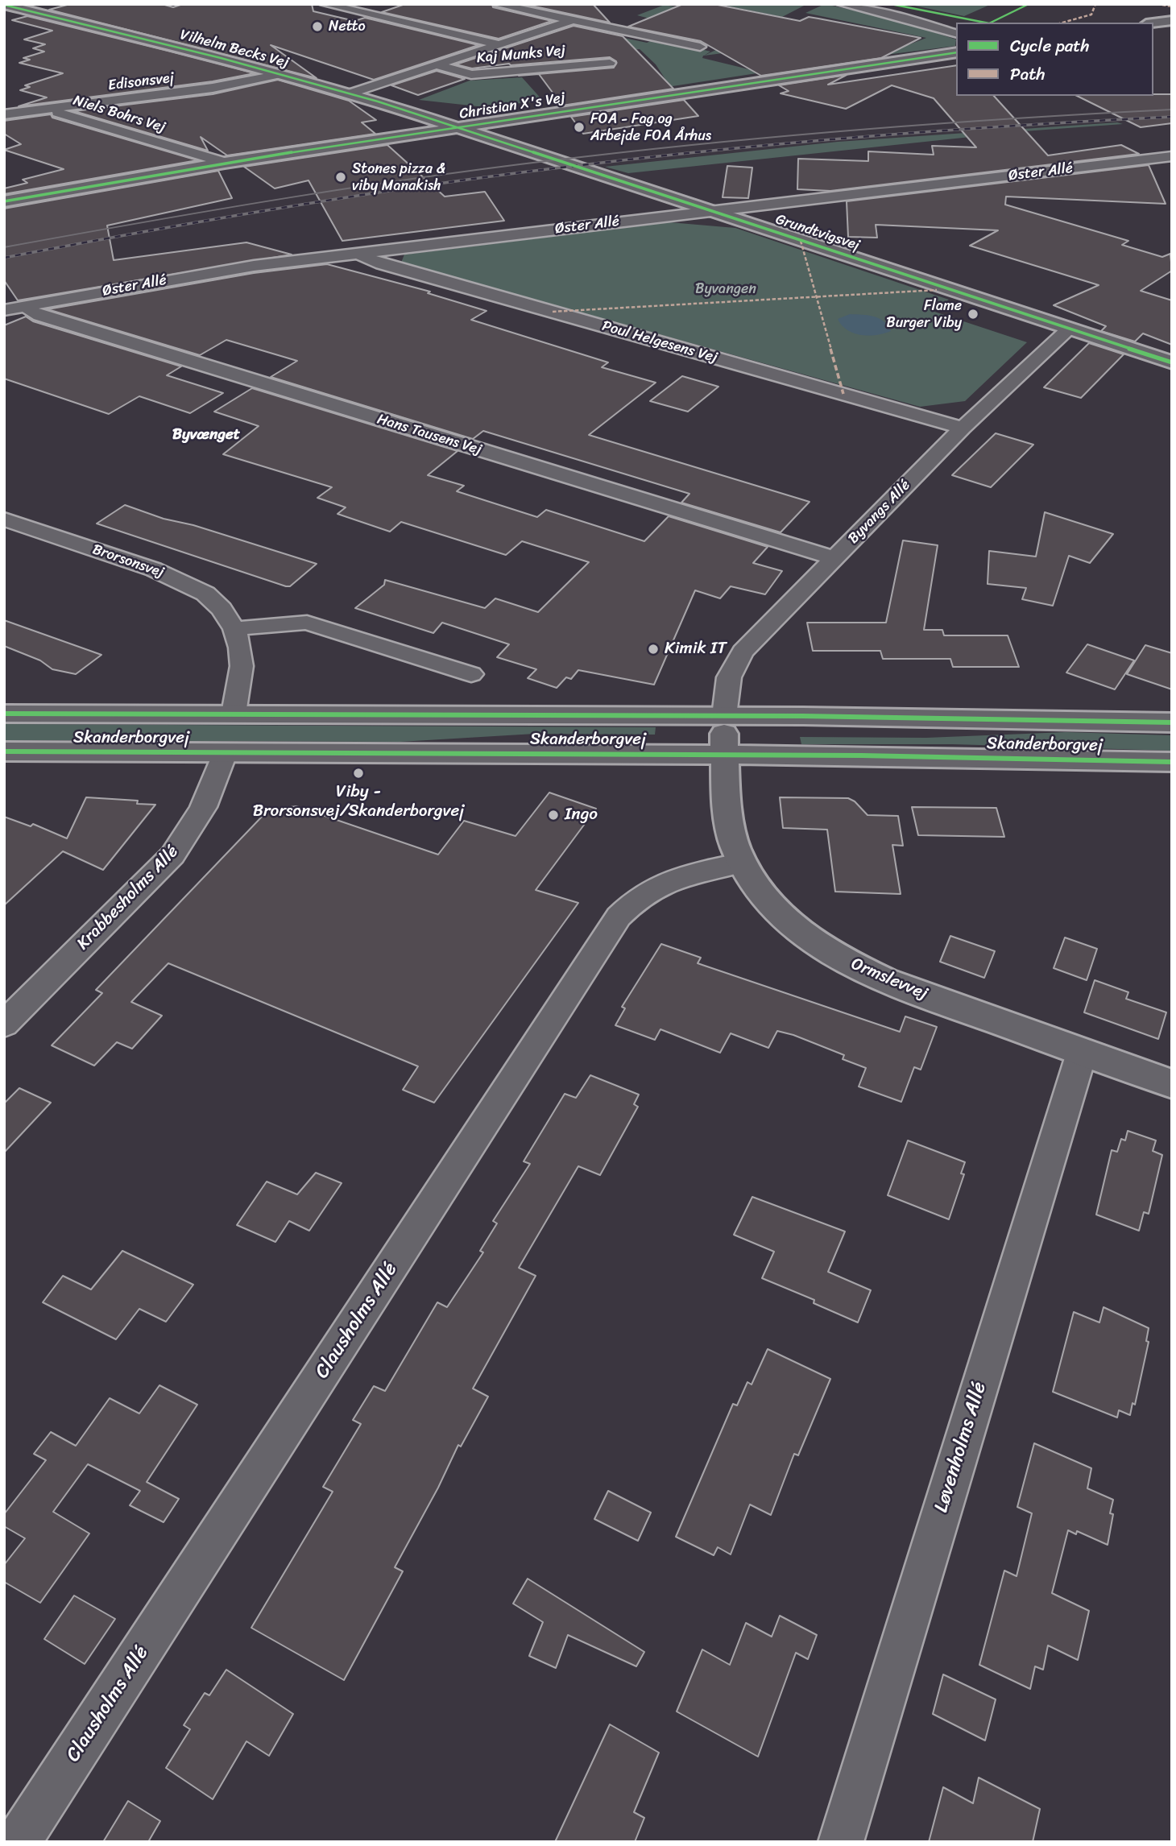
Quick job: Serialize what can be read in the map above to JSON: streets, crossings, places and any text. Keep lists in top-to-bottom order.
{
  "streets": {
    "street": [
      "Vilhelm Becks Vej",
      "Kaj Munks Vej",
      "Edisonsvej",
      "Christian X's Vej",
      "Niels Bohrs Vej",
      "Øster Allé",
      "Grundtvigsvej",
      "Poul Helgesens Vej",
      "Hans Tausens Vej",
      "Byvangs Allé",
      "Brorsonsvej",
      "Skanderborgvej",
      "Krabbesholms Allé",
      "Ormslevvej",
      "Clausholms Allé",
      "Løvenholms Allé"
    ]
  },
  "crossings": [
    ["Vilhelm Becks Vej", "Kaj Munks Vej"],
    ["Vilhelm Becks Vej", "Edisonsvej"],
    ["Vilhelm Becks Vej", "Christian X's Vej"],
    ["Vilhelm Becks Vej", "Grundtvigsvej"],
    ["Edisonsvej", "Niels Bohrs Vej"],
    ["Christian X's Vej", "Niels Bohrs Vej"],
    ["Christian X's Vej", "Grundtvigsvej"],
    ["Øster Allé", "Grundtvigsvej"],
    ["Øster Allé", "Poul Helgesens Vej"],
    ["Øster Allé", "Hans Tausens Vej"],
    ["Grundtvigsvej", "Byvangs Allé"],
    ["Poul Helgesens Vej", "Byvangs Allé"],
    ["Hans Tausens Vej", "Byvangs Allé"],
    ["Byvangs Allé", "Skanderborgvej"],
    ["Brorsonsvej", "Skanderborgvej"],
    ["Skanderborgvej", "Krabbesholms Allé"],
    ["Skanderborgvej", "Ormslevvej"],
    ["Ormslevvej", "Clausholms Allé"],
    ["Ormslevvej", "Løvenholms Allé"]
  ],
  "districts": ["Byvænget"],
  "parks": ["Byvangen"],
  "places": [
    "Netto",
    "FOA - Fag og Arbejde FOA Århus",
    "Stones pizza & viby Manakish",
    "Flame Burger Viby",
    "Kimik IT",
    "Viby - Brorsonsvej/Skanderborgvej",
    "Ingo"
  ],
  "legend": ["Cycle path", "Path"]
}
